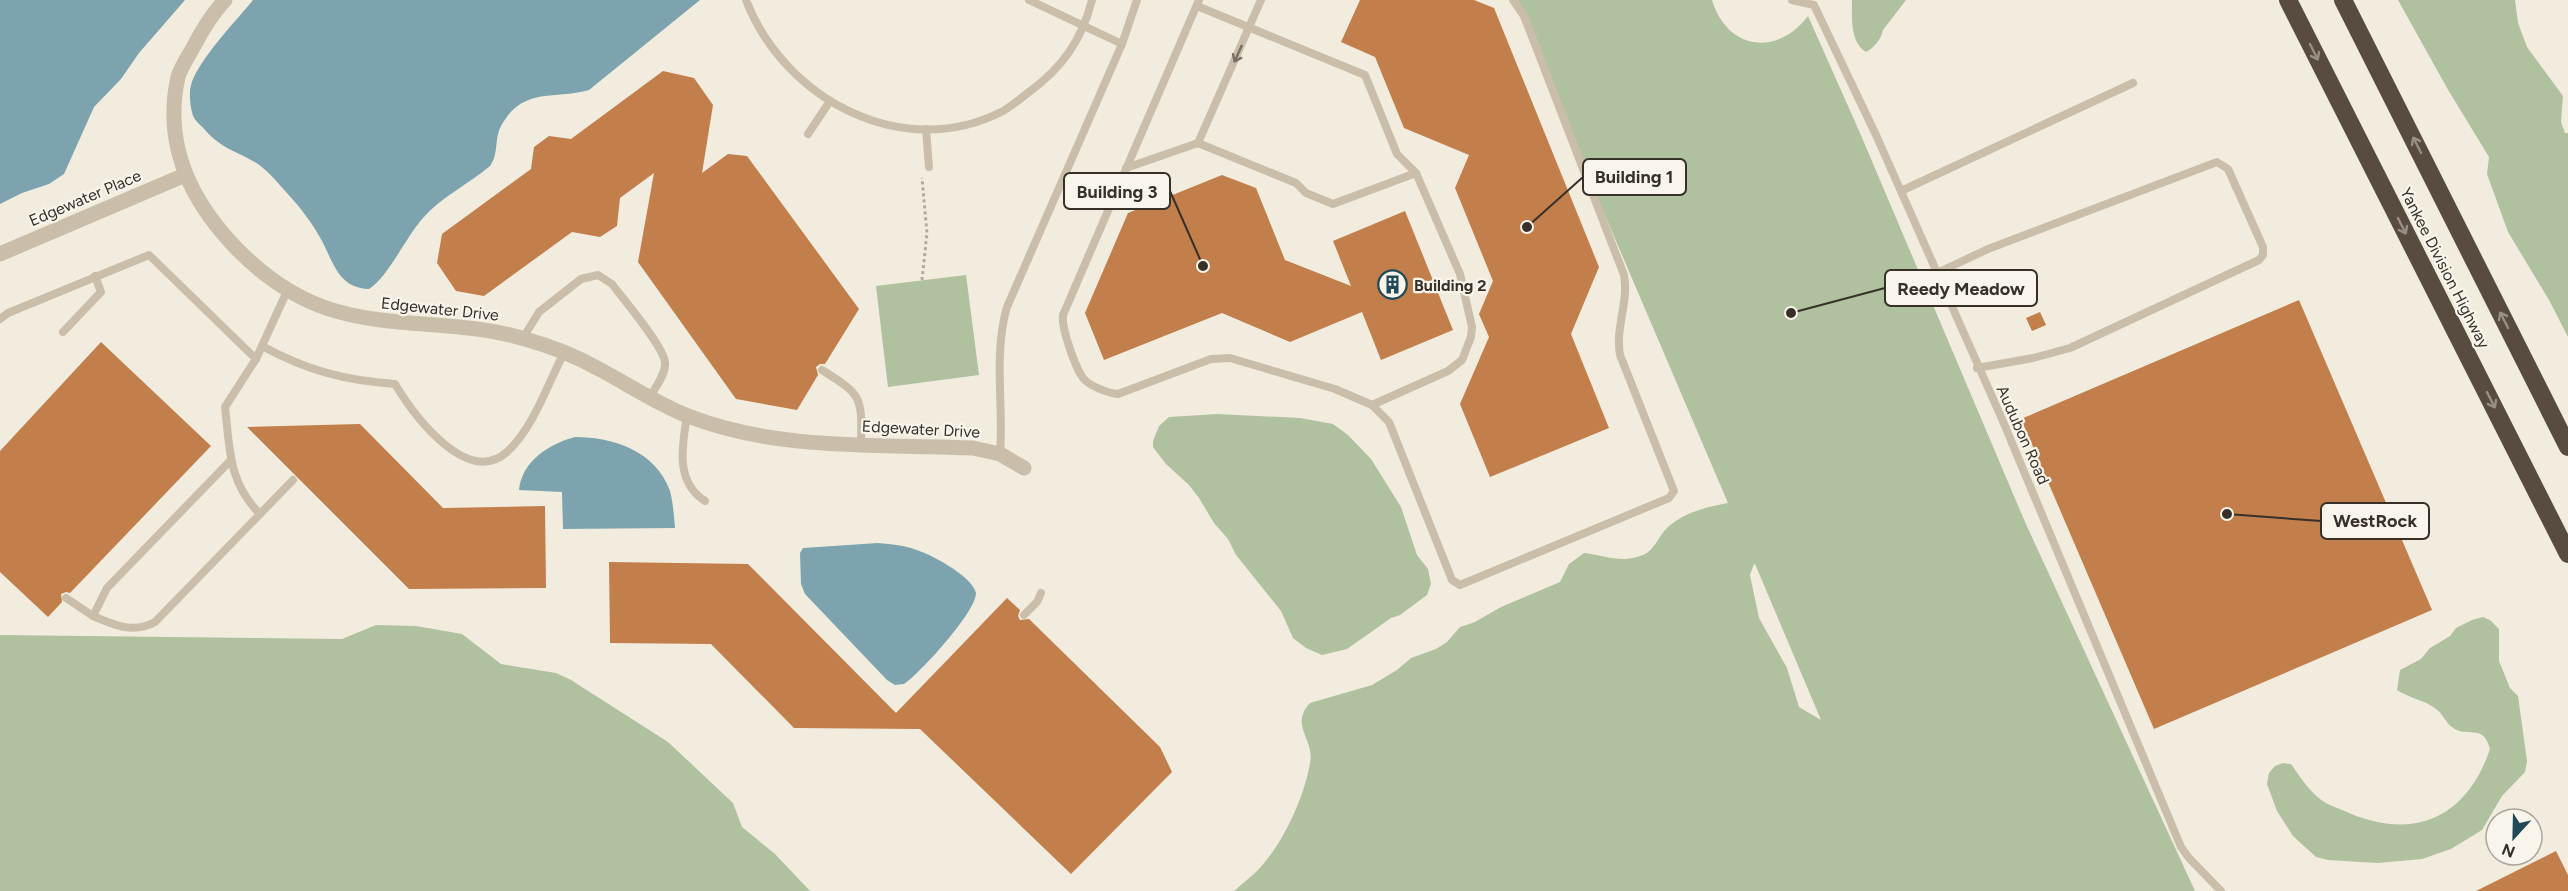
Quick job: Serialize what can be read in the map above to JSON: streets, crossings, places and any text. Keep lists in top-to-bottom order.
{
  "streets": {
    "highway": ["Yankee Division Highway"],
    "street": ["Edgewater Place", "Edgewater Drive"],
    "lane": ["Audubon Road"]
  },
  "crossings": [
    ["Edgewater Place", "Edgewater Drive"]
  ],
  "places": {
    "other": [
      "Building 1",
      "Building 3",
      "Reedy Meadow",
      "WestRock"
    ],
    "building": ["Building 2"]
  },
  "north": "bottom"
}
